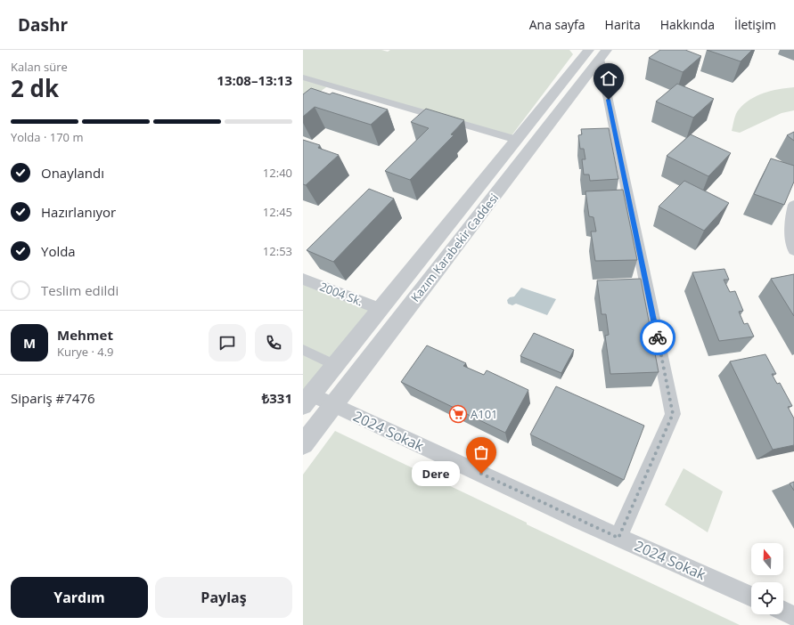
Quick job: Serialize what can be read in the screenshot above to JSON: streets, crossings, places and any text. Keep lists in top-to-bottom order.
{
  "streets": {
    "street": ["Kazım Karabekir Caddesi", "2004 Sk.", "2024 Sokak"]
  },
  "crossings": [
    ["Kazım Karabekir Caddesi", "2004 Sk."],
    ["Kazım Karabekir Caddesi", "2024 Sokak"]
  ],
  "places": {
    "supermarket": ["A101"],
    "other": ["Dere"]
  },
  "north": "top",
  "page": {
    "header": "Dashr",
    "nav": [
      "Ana sayfa",
      "Harita",
      "Hakkında",
      "İletişim"
    ],
    "heading": ["2 dk", "Kalan süre", "13:08–13:13"],
    "panel": [
      "Mehmet",
      "Kurye · 4.9",
      "Sipariş #7476",
      "₺331"
    ],
    "bar": "Yolda · 170 m",
    "list": [
      ["Onaylandı", "12:40"],
      ["Hazırlanıyor", "12:45"],
      ["Yolda", "12:53"],
      "Teslim edildi"
    ],
    "round": "M",
    "bubble": "Dere",
    "buttons": ["Yardım", "Paylaş"]
  }
}
